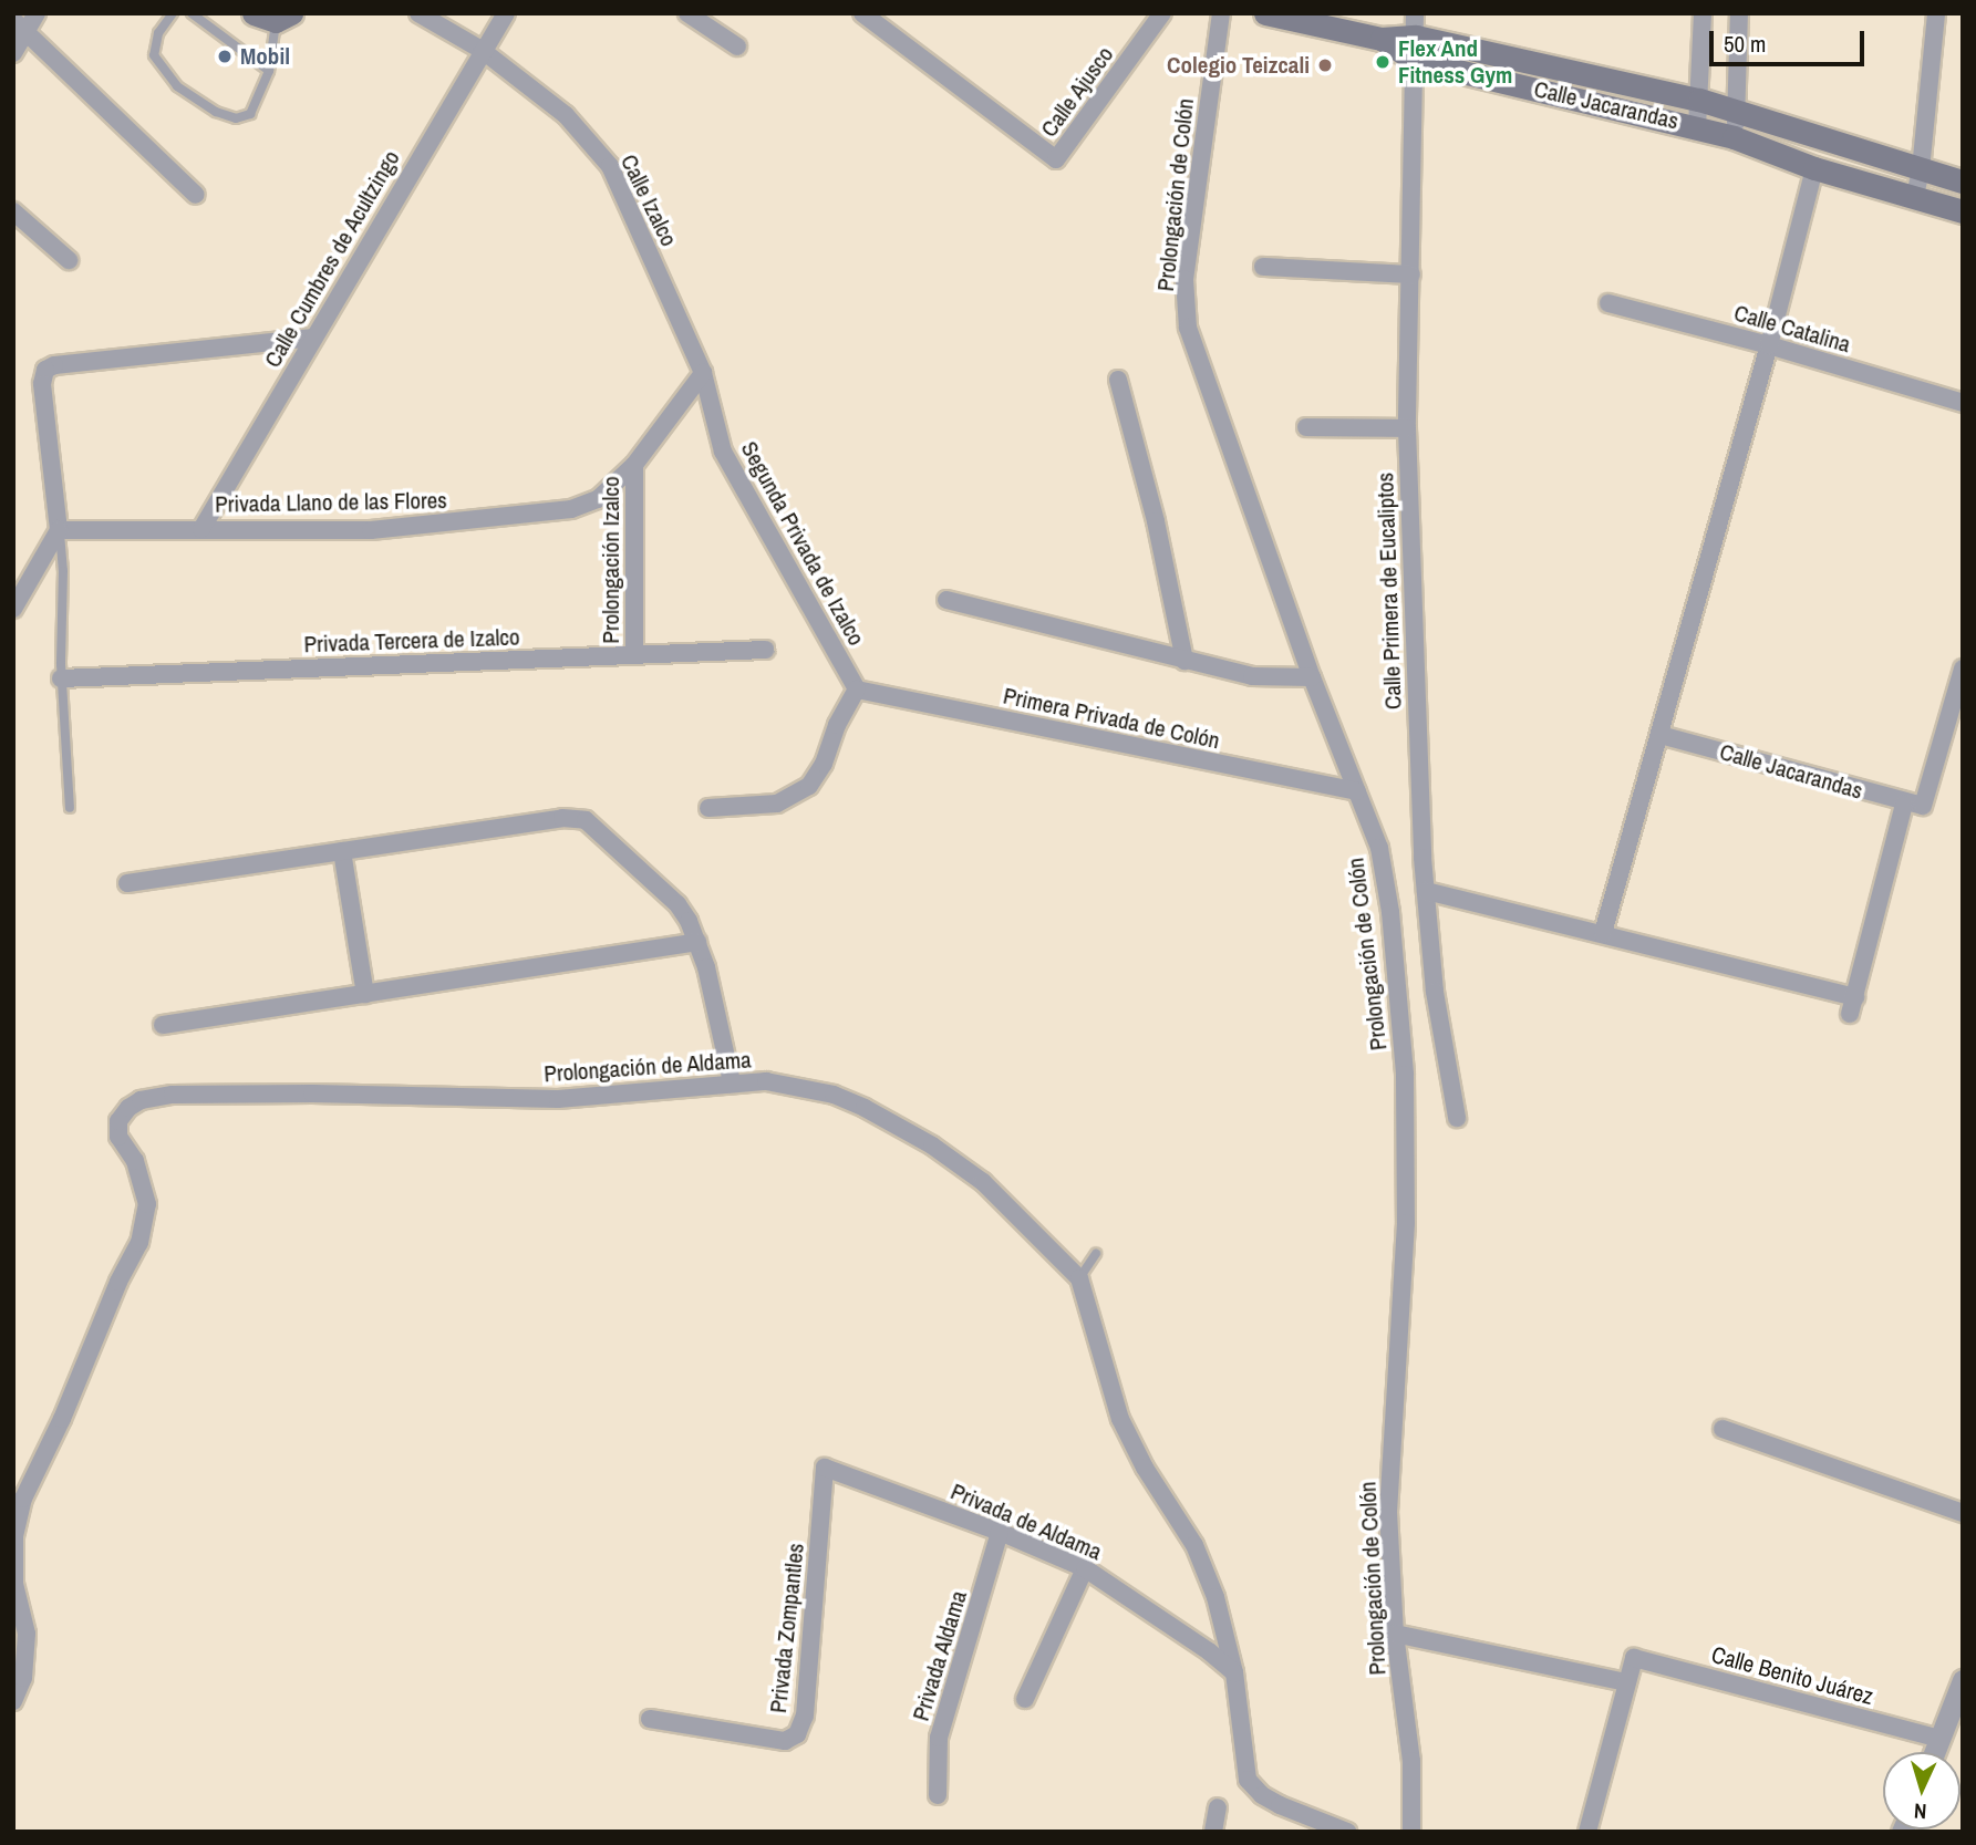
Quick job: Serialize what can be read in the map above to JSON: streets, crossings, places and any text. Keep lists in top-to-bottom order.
{
  "streets": {
    "main road": ["Calle Jacarandas"],
    "street": [
      "Calle Ajusco",
      "Prolongación de Colón",
      "Calle Izalco",
      "Calle Cumbres de Acultzingo",
      "Calle Catalina",
      "Privada Llano de las Flores",
      "Segunda Privada de Izalco",
      "Prolongación Izalco",
      "Calle Primera de Eucaliptos",
      "Privada Tercera de Izalco",
      "Primera Privada de Colón",
      "Prolongación de Aldama",
      "Privada de Aldama",
      "Privada Zompantles",
      "Privada Aldama",
      "Calle Benito Juárez"
    ]
  },
  "crossings": [
    ["Calle Jacarandas", "Calle Primera de Eucaliptos"],
    ["Prolongación de Colón", "Primera Privada de Colón"],
    ["Calle Izalco", "Calle Cumbres de Acultzingo"],
    ["Calle Izalco", "Segunda Privada de Izalco"],
    ["Calle Cumbres de Acultzingo", "Privada Llano de las Flores"],
    ["Privada Llano de las Flores", "Prolongación Izalco"],
    ["Segunda Privada de Izalco", "Primera Privada de Colón"],
    ["Prolongación Izalco", "Privada Tercera de Izalco"],
    ["Privada de Aldama", "Privada Zompantles"],
    ["Privada de Aldama", "Privada Aldama"]
  ],
  "places": ["Mobil", "Flex And Fitness Gym", "Colegio Teizcali"],
  "scale_bar": "50 m",
  "north": "bottom"
}
